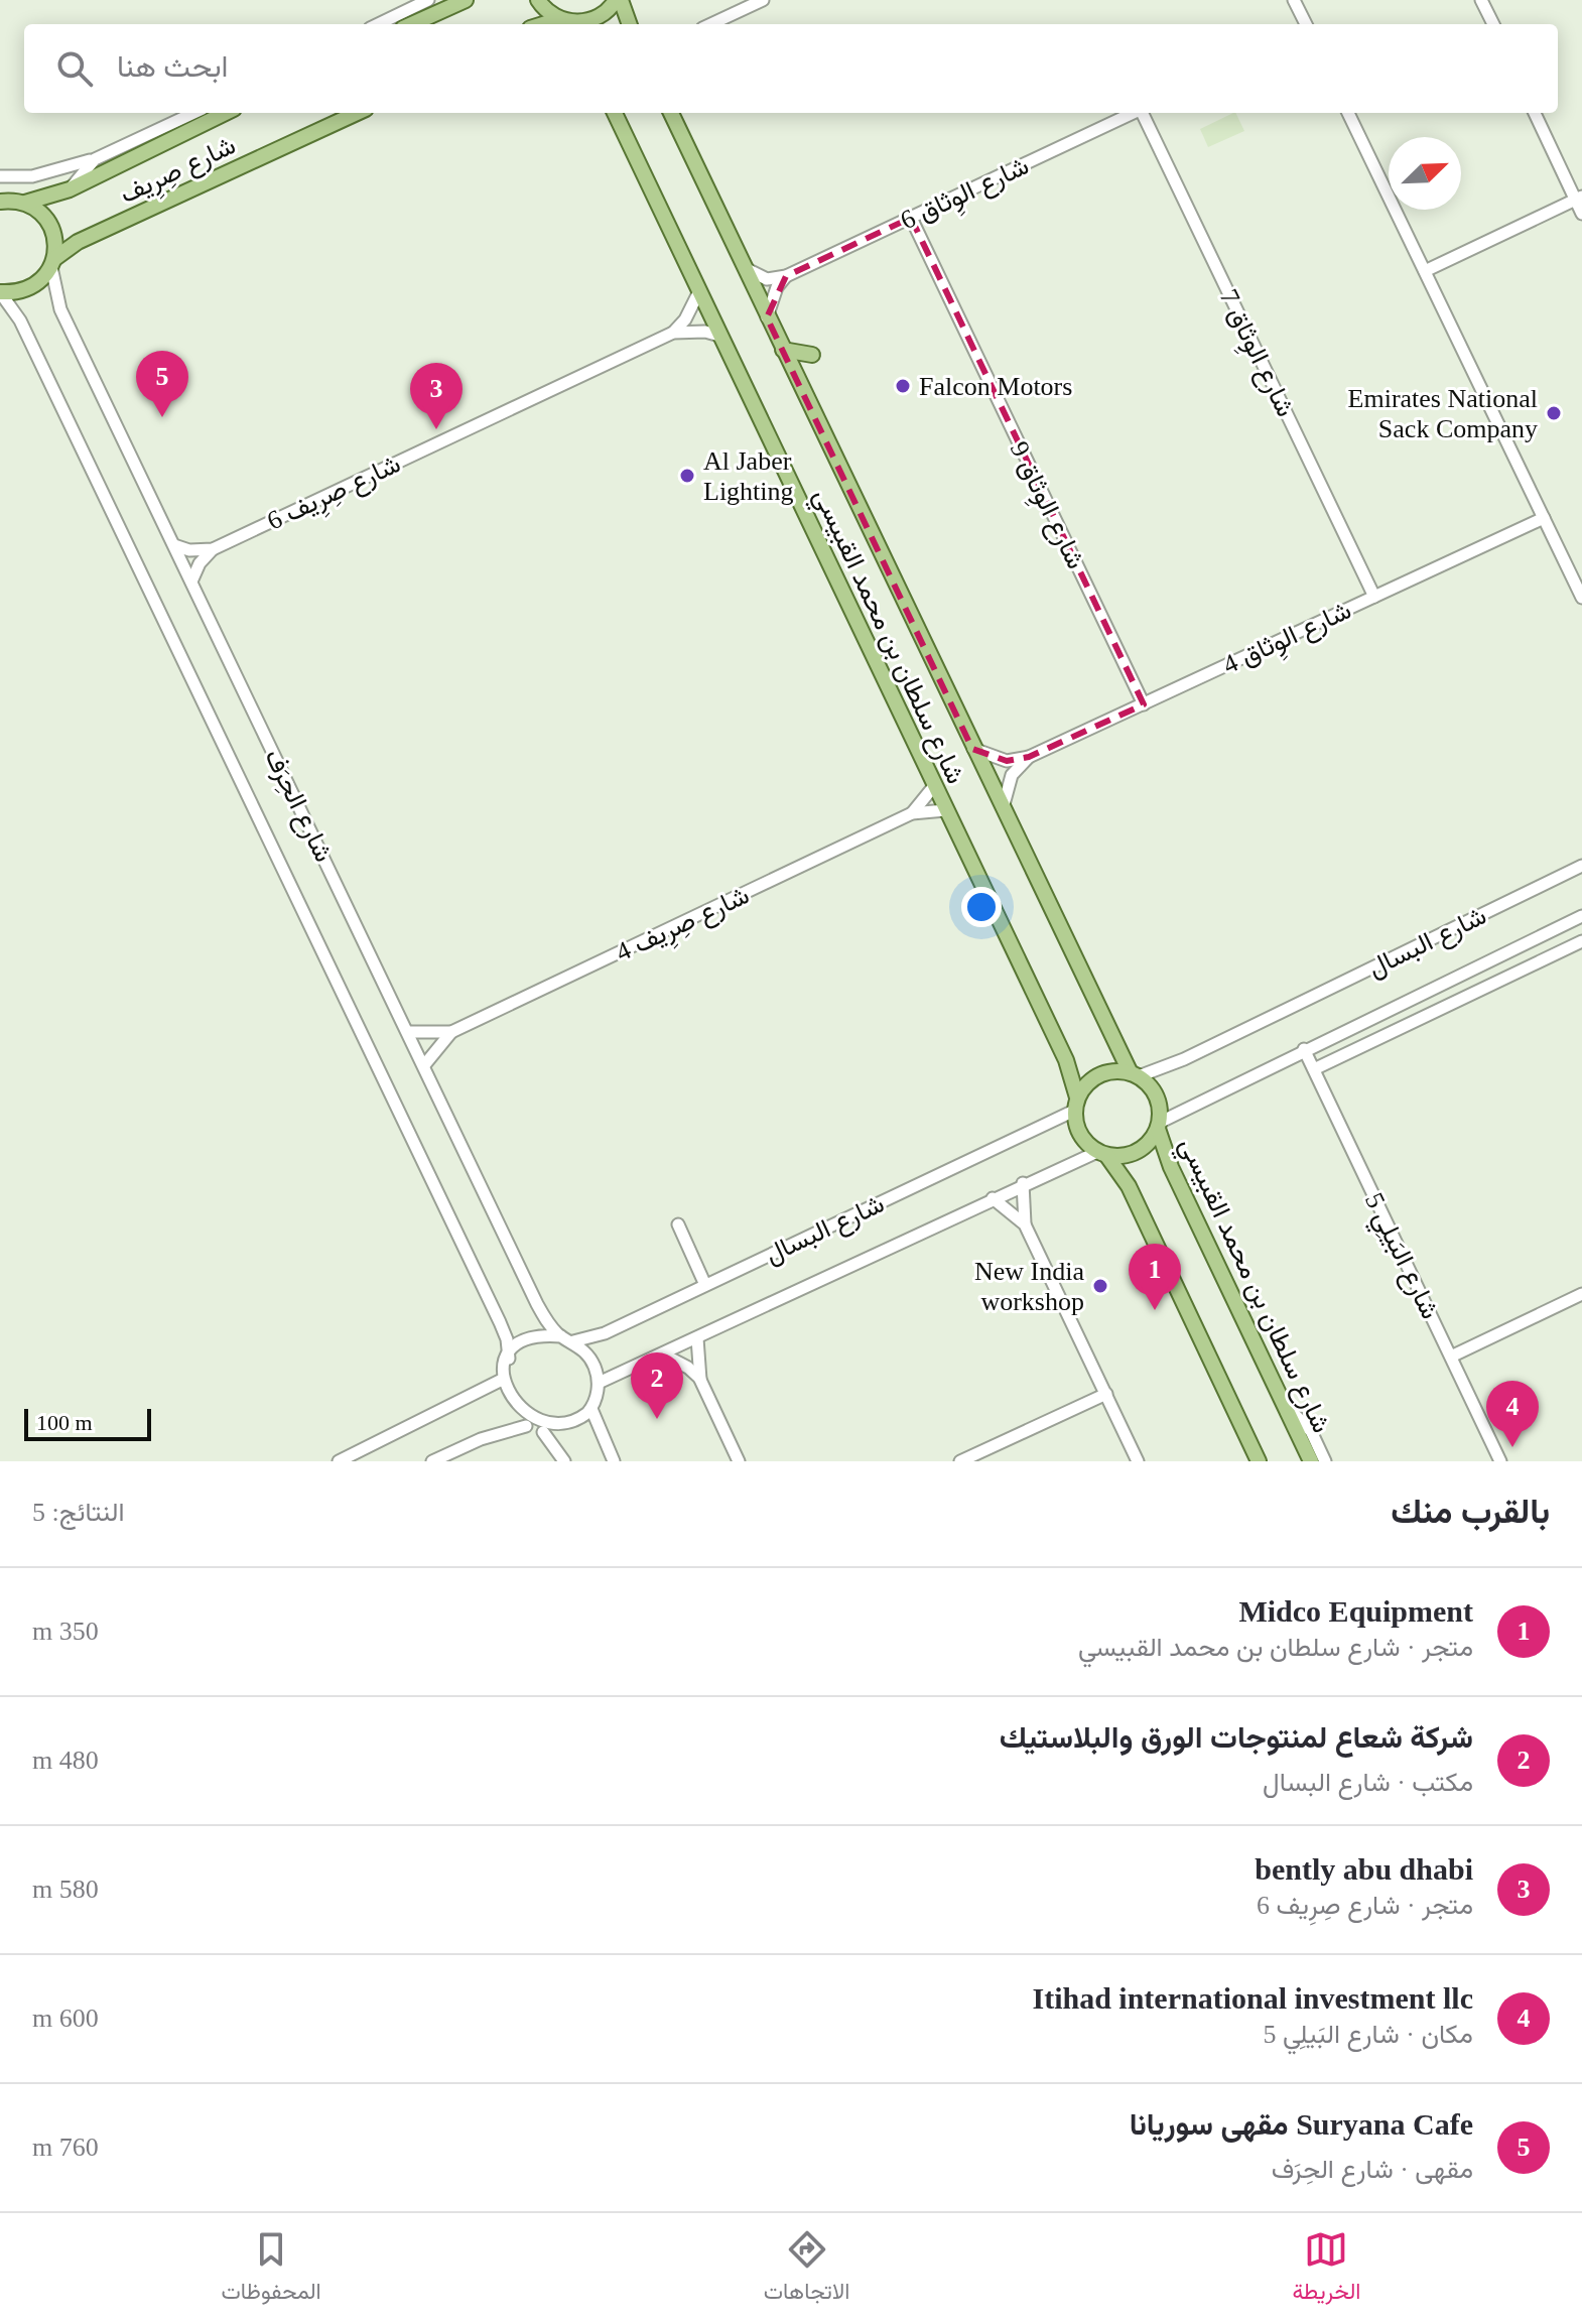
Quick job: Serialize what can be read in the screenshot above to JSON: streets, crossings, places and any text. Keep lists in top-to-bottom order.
{
  "streets": {
    "main road": ["شارع صِرِيف", "شارع سلطان بن محمد القبيسي"],
    "street": [
      "شارع الوِثاق 6",
      "شارع الوِثاق 7",
      "شارع صِرِيف 6",
      "شارع الوِثاق 9",
      "شارع الوِثاق 4",
      "شارع الحِرَف",
      "شارع صِرِيف 4",
      "شارع البسال",
      "شارع البَيلِي 5"
    ]
  },
  "crossings": [
    ["شارع صِرِيف", "شارع الحِرَف"],
    ["شارع الوِثاق 6", "شارع الوِثاق 9"],
    ["شارع الوِثاق 7", "شارع الوِثاق 4"],
    ["شارع صِرِيف 6", "شارع سلطان بن محمد القبيسي"],
    ["شارع الوِثاق 9", "شارع الوِثاق 4"],
    ["شارع سلطان بن محمد القبيسي", "شارع الوِثاق 4"],
    ["شارع سلطان بن محمد القبيسي", "شارع صِرِيف 4"],
    ["شارع سلطان بن محمد القبيسي", "شارع البسال"],
    ["شارع الحِرَف", "شارع صِرِيف 4"],
    ["شارع الحِرَف", "شارع البسال"],
    ["شارع البسال", "شارع البَيلِي 5"]
  ],
  "places": [
    "Falcon Motors",
    "Emirates National Sack Company",
    "Al Jaber Lighting",
    "New India workshop"
  ],
  "scale_bar": "100 m",
  "north": "top right",
  "page": {
    "search": "ابحث هنا",
    "pins": [
      "5",
      "3",
      "1",
      "2",
      "4"
    ],
    "scale": "100 m",
    "heading": ["بالقرب منك", "النتائج: 5"],
    "list": [
      {
        "mark": "1",
        "name": "Midco Equipment",
        "note": "متجر · شارع سلطان بن محمد القبيسي",
        "value": "350 m"
      },
      {
        "mark": "2",
        "name": "شركة شعاع لمنتوجات الورق والبلاستيك",
        "note": "مكتب · شارع البسال",
        "value": "480 m"
      },
      {
        "mark": "3",
        "name": "bently abu dhabi",
        "note": "متجر · شارع صِرِيف 6",
        "value": "580 m"
      },
      {
        "mark": "4",
        "name": "Itihad international investment llc",
        "note": "مكان · شارع البَيلِي 5",
        "value": "600 m"
      },
      {
        "mark": "5",
        "name": "Suryana Cafe مقهى سوريانا",
        "note": "مقهى · شارع الحِرَف",
        "value": "760 m"
      }
    ],
    "nav": ["الخريطة", "الاتجاهات", "المحفوظات"]
  }
}
